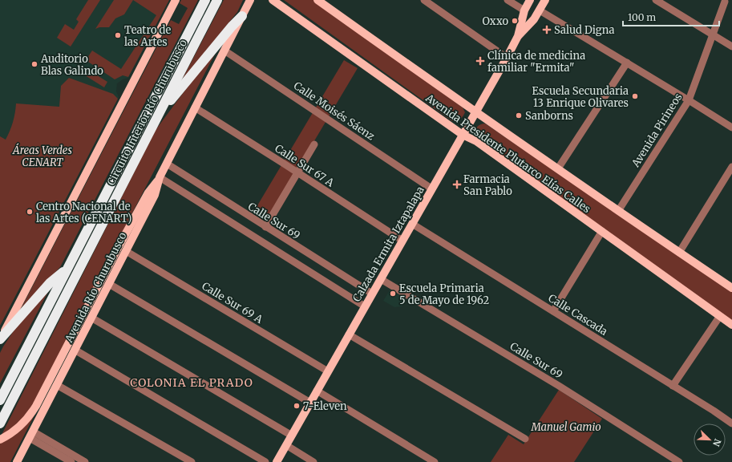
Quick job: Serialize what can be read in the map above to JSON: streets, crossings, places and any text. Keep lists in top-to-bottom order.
{
  "streets": {
    "highway": ["Circuito Interior Río Churubusco"],
    "main road": ["Avenida Presidente Plutarco Elías Calles", "Calzada Ermita Iztapalapa", "Avenida Río Churubusco"],
    "street": [
      "Calle Moisés Sáenz",
      "Avenida Pirineos",
      "Calle Sur 67 A",
      "Calle Sur 69",
      "Calle Sur 69 A",
      "Calle Cascada"
    ]
  },
  "crossings": [
    ["Calle Moisés Sáenz", "Calzada Ermita Iztapalapa"],
    ["Calle Moisés Sáenz", "Avenida Río Churubusco"],
    ["Avenida Pirineos", "Avenida Presidente Plutarco Elías Calles"],
    ["Avenida Presidente Plutarco Elías Calles", "Calzada Ermita Iztapalapa"],
    ["Calle Sur 67 A", "Calzada Ermita Iztapalapa"],
    ["Calle Sur 67 A", "Avenida Río Churubusco"],
    ["Calle Sur 69", "Calzada Ermita Iztapalapa"],
    ["Calle Sur 69", "Avenida Río Churubusco"],
    ["Calzada Ermita Iztapalapa", "Calle Sur 69 A"],
    ["Calzada Ermita Iztapalapa", "Calle Cascada"],
    ["Avenida Río Churubusco", "Calle Sur 69 A"]
  ],
  "districts": ["COLONIA EL PRADO"],
  "parks": ["Áreas Verdes CENART", "Manuel Gamio"],
  "places": {
    "other": [
      "Oxxo",
      "Teatro de las Artes",
      "Auditorio Blas Galindo",
      "Escuela Secundaria 13 Enrique Olivares",
      "Sanborns",
      "Centro Nacional de las Artes (CENART)",
      "Escuela Primaria 5 de Mayo de 1962",
      "7-Eleven"
    ],
    "health": ["Salud Digna", "Clínica de medicina familiar \"Ermita\"", "Farmacia San Pablo"]
  },
  "scale_bar": "100 m",
  "north": "bottom right"
}
